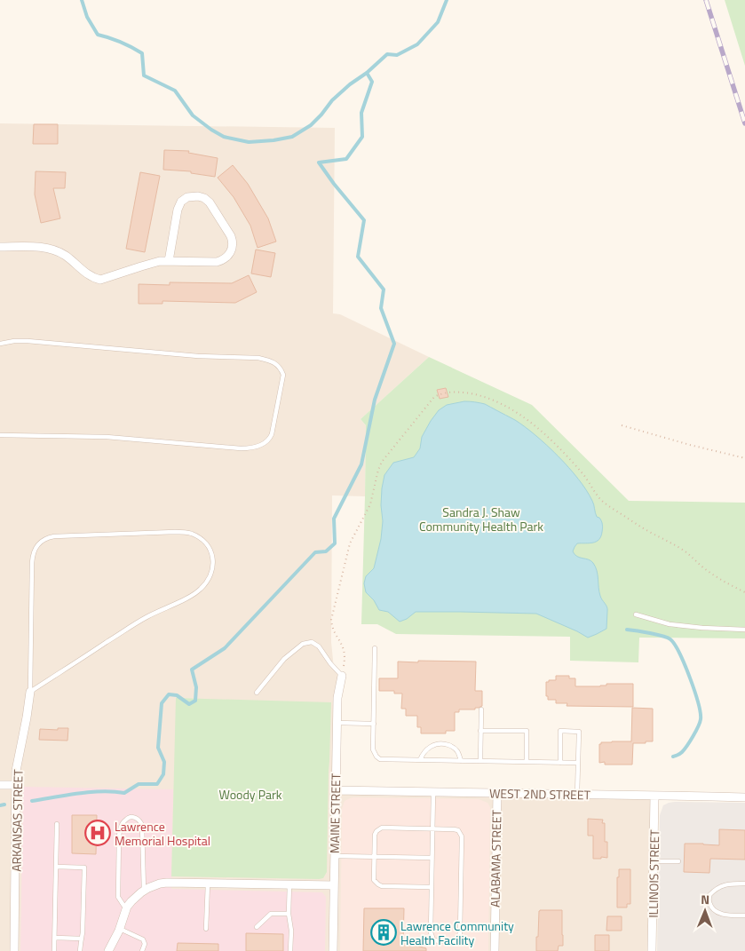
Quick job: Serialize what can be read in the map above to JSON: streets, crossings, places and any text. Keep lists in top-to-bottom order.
{
  "streets": {
    "street": [
      "WEST 2ND STREET",
      "MAINE STREET",
      "ARKANSAS STREET",
      "ALABAMA STREET",
      "ILLINOIS STREET"
    ]
  },
  "crossings": [
    ["WEST 2ND STREET", "MAINE STREET"],
    ["WEST 2ND STREET", "ALABAMA STREET"],
    ["WEST 2ND STREET", "ILLINOIS STREET"]
  ],
  "parks": ["Sandra J. Shaw Community Health Park", "Woody Park"],
  "places": {
    "hospital": ["Lawrence Memorial Hospital"],
    "building": ["Lawrence Community Health Facility"]
  },
  "north": "top"
}
